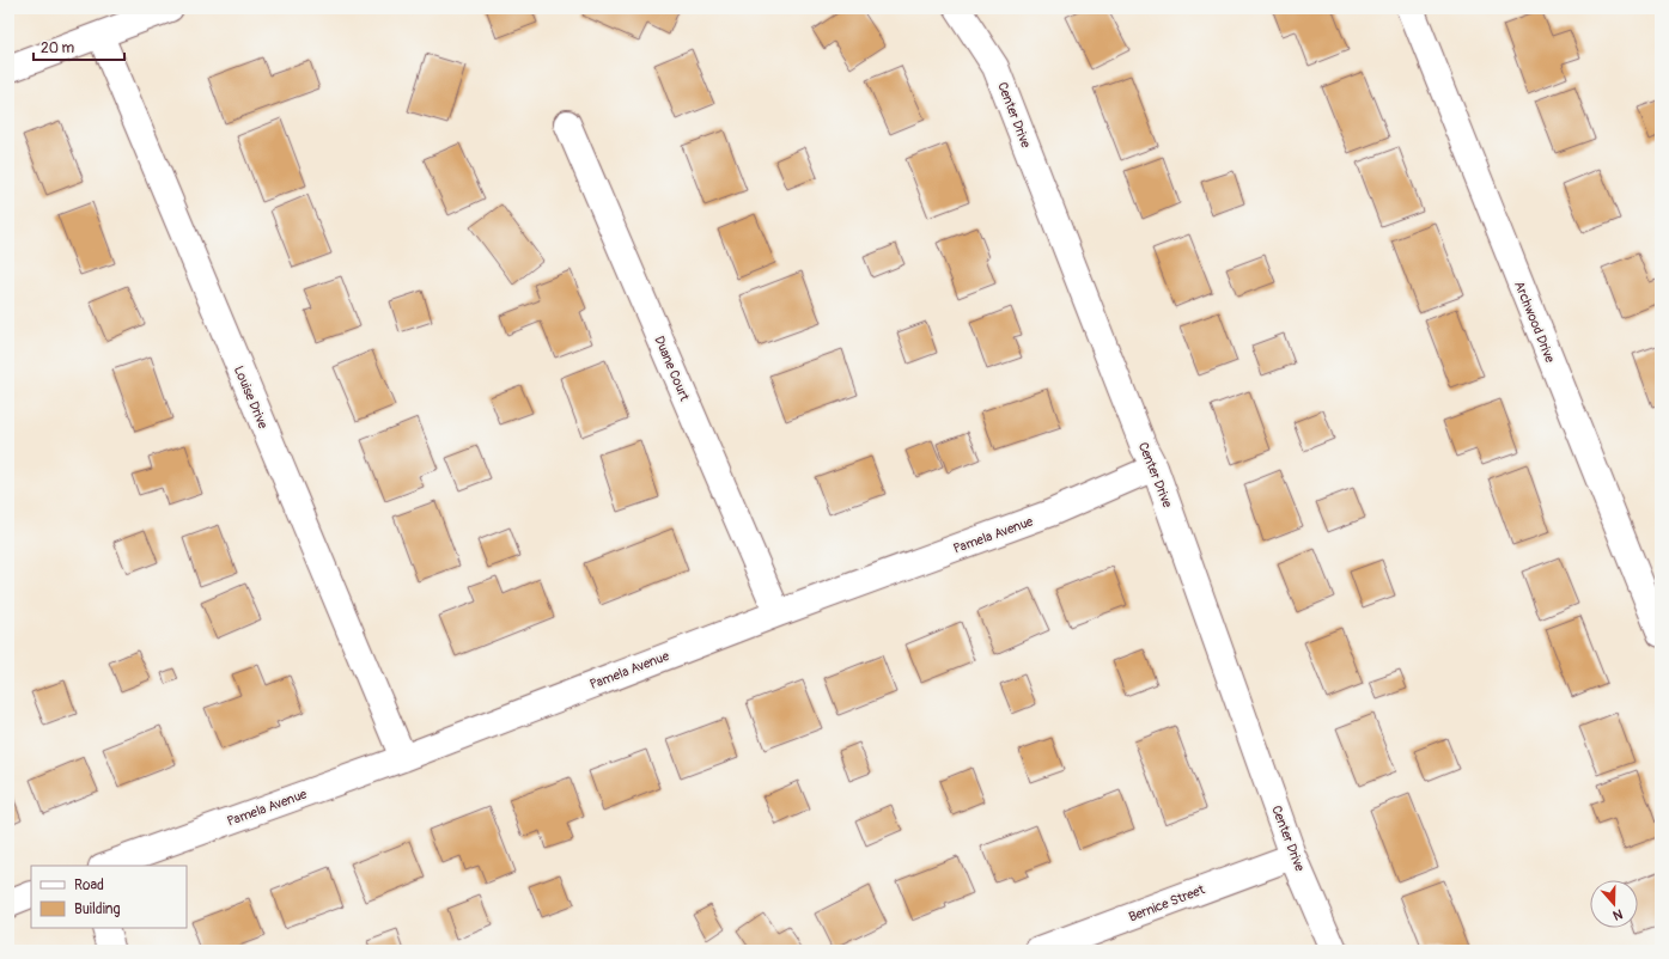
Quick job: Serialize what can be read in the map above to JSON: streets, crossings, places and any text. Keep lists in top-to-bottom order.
{
  "streets": {
    "street": [
      "Center Drive",
      "Archwood Drive",
      "Duane Court",
      "Louise Drive",
      "Pamela Avenue",
      "Bernice Street"
    ]
  },
  "crossings": [
    ["Center Drive", "Pamela Avenue"],
    ["Center Drive", "Bernice Street"],
    ["Duane Court", "Pamela Avenue"],
    ["Louise Drive", "Pamela Avenue"]
  ],
  "legend": ["Road", "Building"],
  "scale_bar": "20 m",
  "north": "bottom"
}
